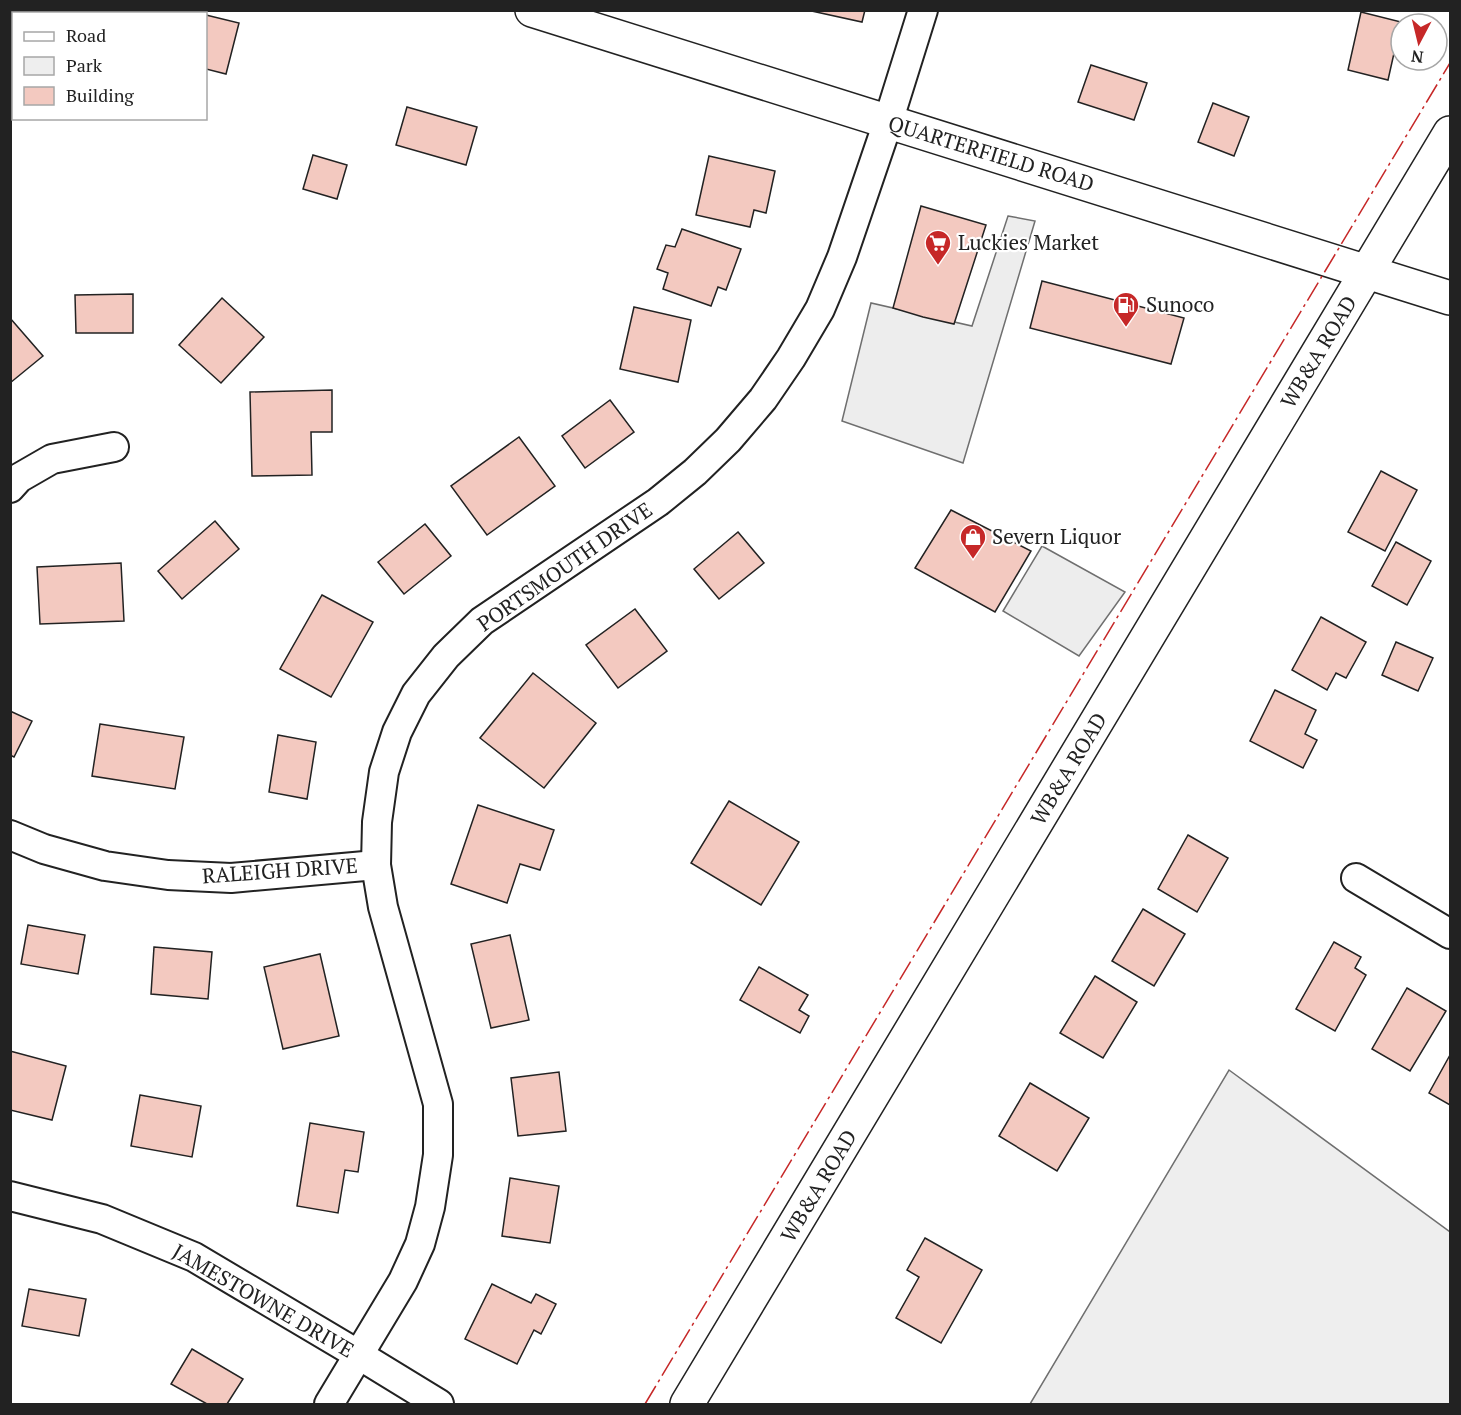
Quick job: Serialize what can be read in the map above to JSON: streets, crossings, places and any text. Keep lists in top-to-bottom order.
{
  "streets": {
    "street": [
      "QUARTERFIELD ROAD",
      "WB&A ROAD",
      "PORTSMOUTH DRIVE",
      "RALEIGH DRIVE",
      "JAMESTOWNE DRIVE"
    ]
  },
  "crossings": [
    ["QUARTERFIELD ROAD", "WB&A ROAD"],
    ["QUARTERFIELD ROAD", "PORTSMOUTH DRIVE"],
    ["PORTSMOUTH DRIVE", "RALEIGH DRIVE"],
    ["PORTSMOUTH DRIVE", "JAMESTOWNE DRIVE"]
  ],
  "places": {
    "supermarket": ["Luckies Market"],
    "fuel station": ["Sunoco"],
    "shop": ["Severn Liquor"]
  },
  "legend": ["Road", "Park", "Building"],
  "north": "bottom"
}
